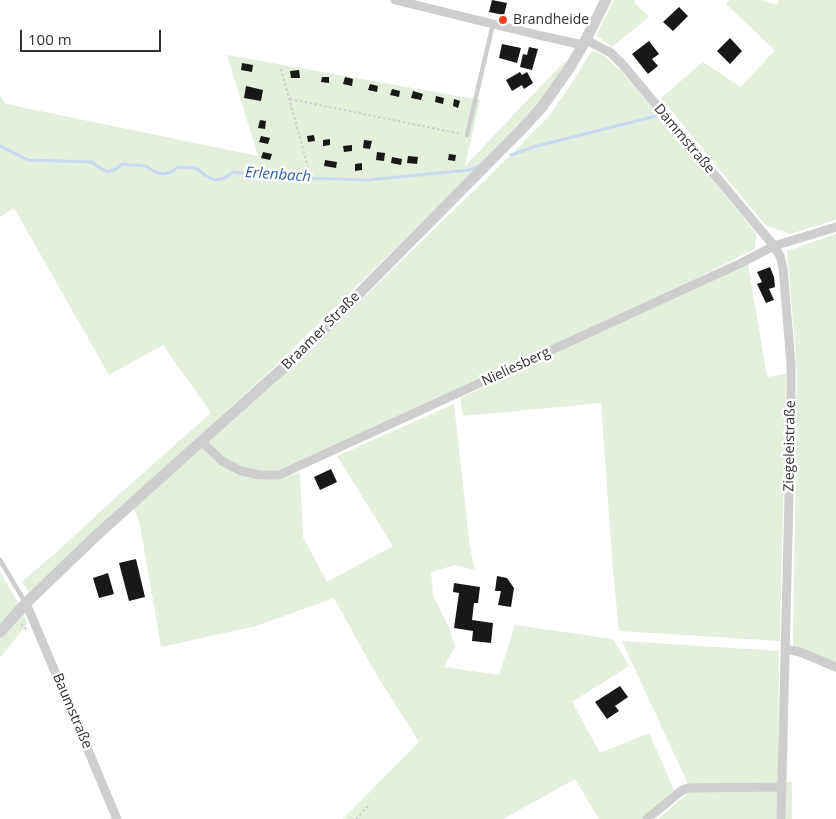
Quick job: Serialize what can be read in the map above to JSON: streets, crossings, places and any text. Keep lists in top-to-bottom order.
{
  "streets": {
    "street": [
      "Dammstraße",
      "Braamer Straße",
      "Nieliesberg",
      "Ziegeleistraße",
      "Baumstraße"
    ]
  },
  "crossings": [
    ["Dammstraße", "Braamer Straße"],
    ["Dammstraße", "Nieliesberg"],
    ["Dammstraße", "Ziegeleistraße"],
    ["Braamer Straße", "Nieliesberg"],
    ["Braamer Straße", "Baumstraße"],
    ["Nieliesberg", "Ziegeleistraße"]
  ],
  "water": ["Erlenbach"],
  "places": ["Brandheide"],
  "scale_bar": "100 m"
}
